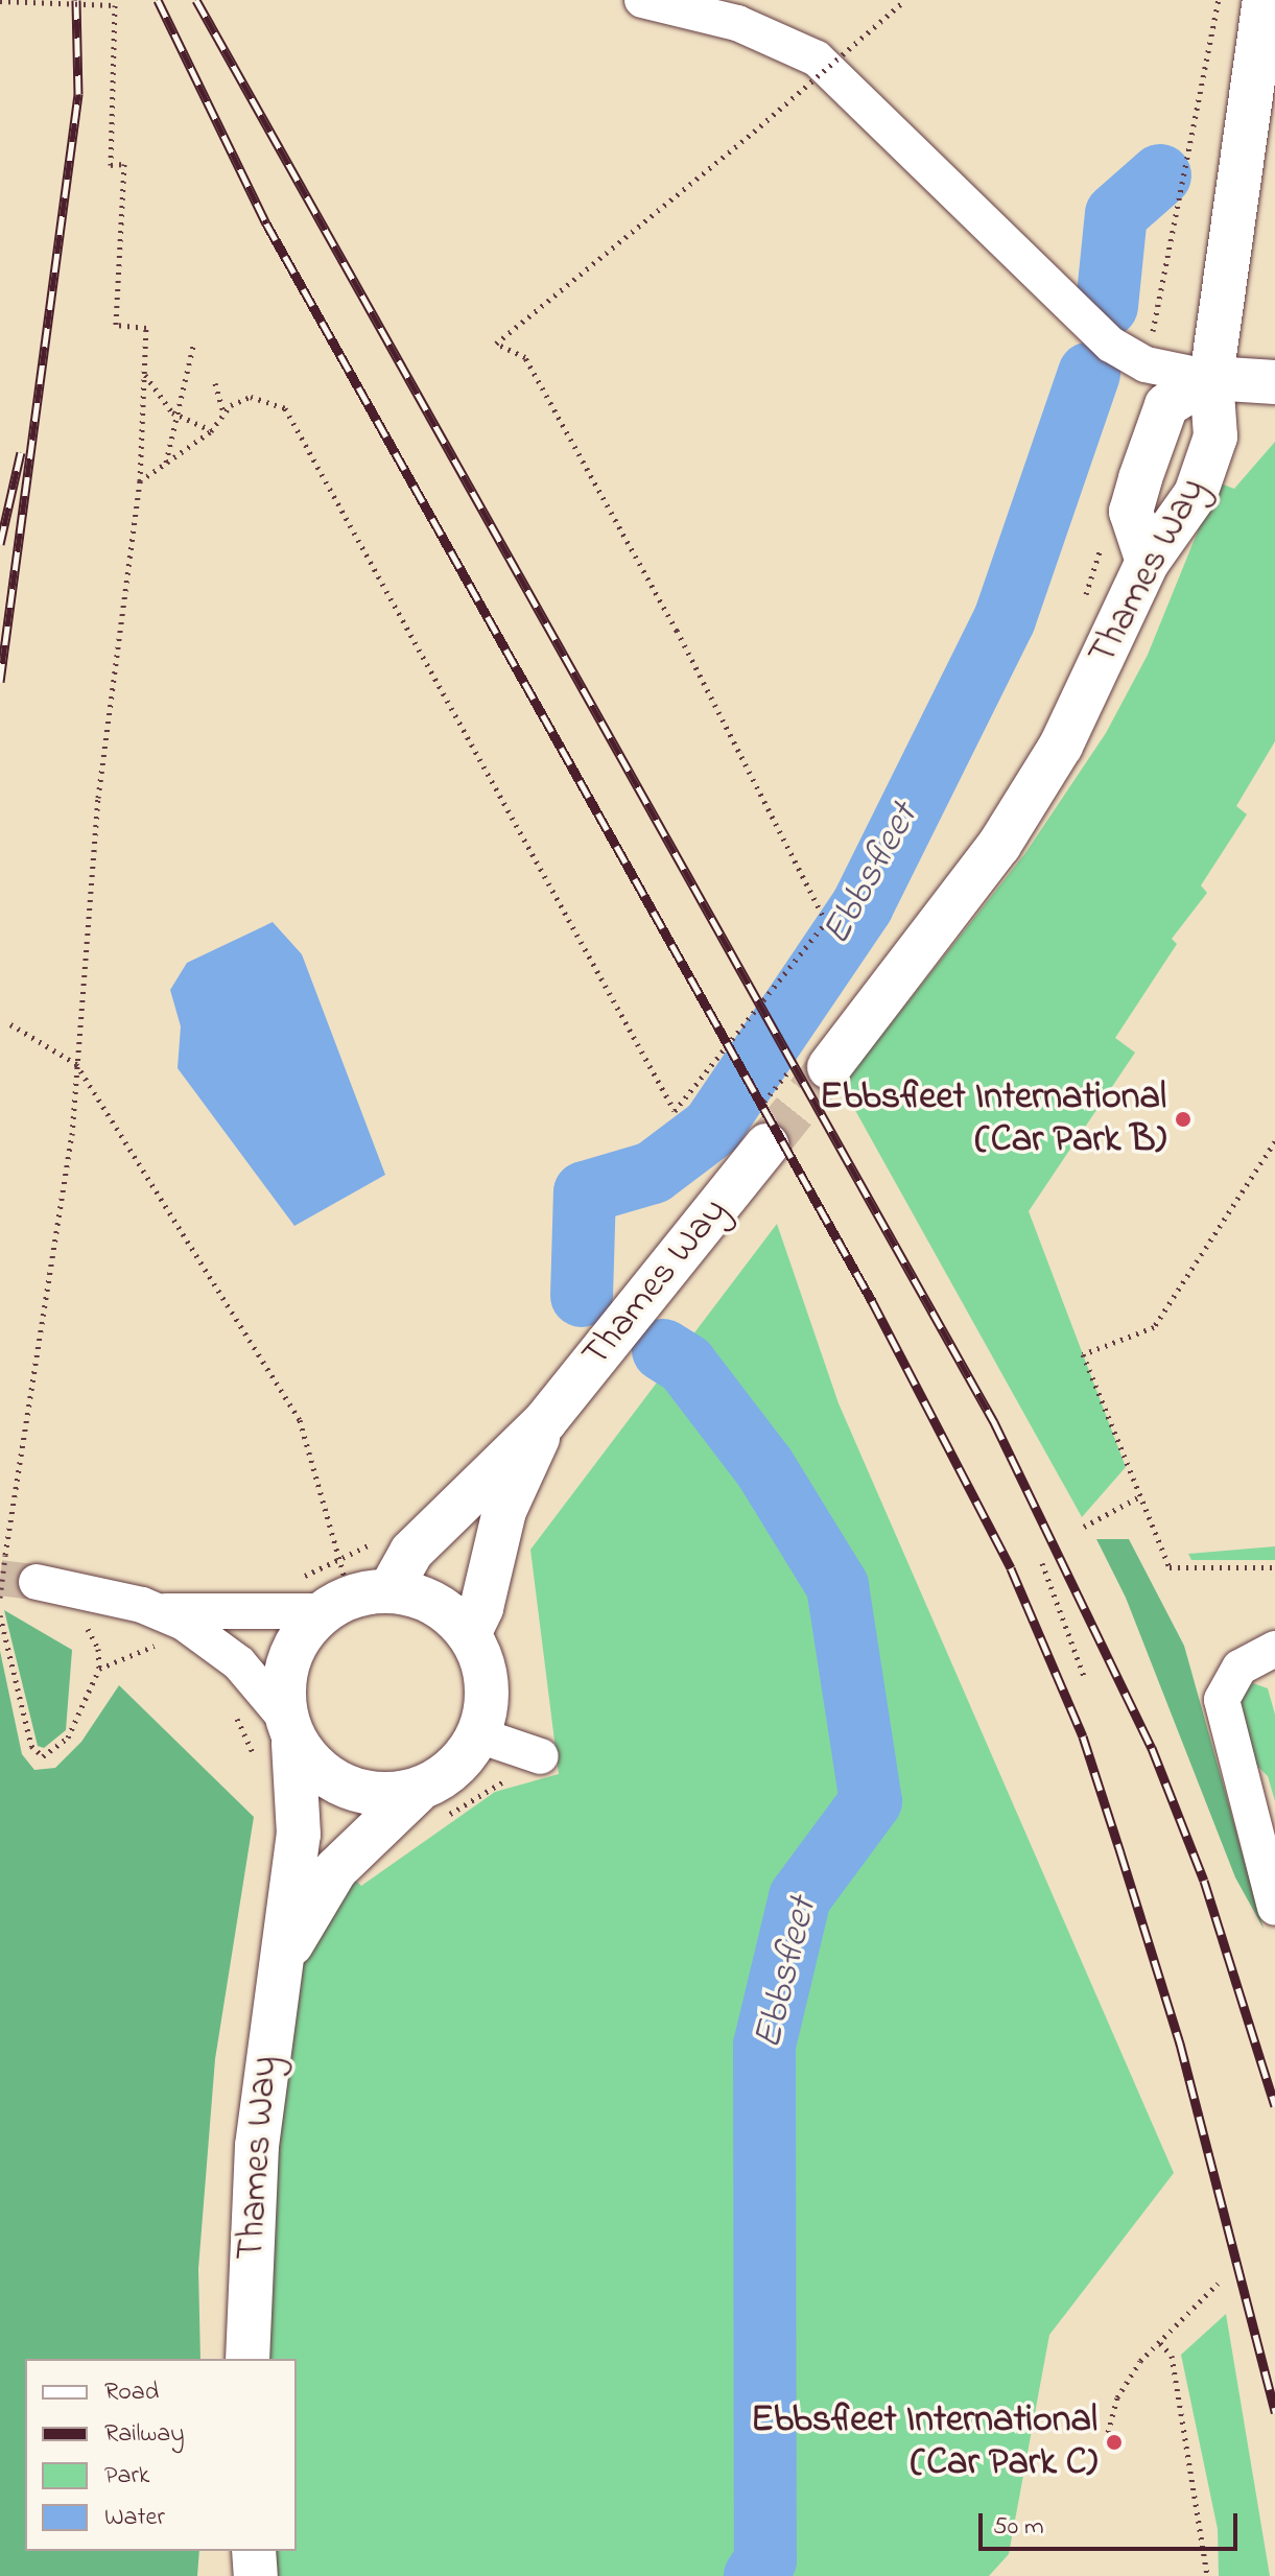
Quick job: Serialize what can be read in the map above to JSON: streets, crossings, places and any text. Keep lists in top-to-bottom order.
{
  "streets": {
    "main road": ["Thames Way"]
  },
  "water": ["Ebbsfleet"],
  "places": ["Ebbsfleet International (Car Park B)", "Ebbsfleet International (Car Park C)"],
  "legend": [
    "Road",
    "Railway",
    "Park",
    "Water"
  ],
  "scale_bar": "50 m"
}
